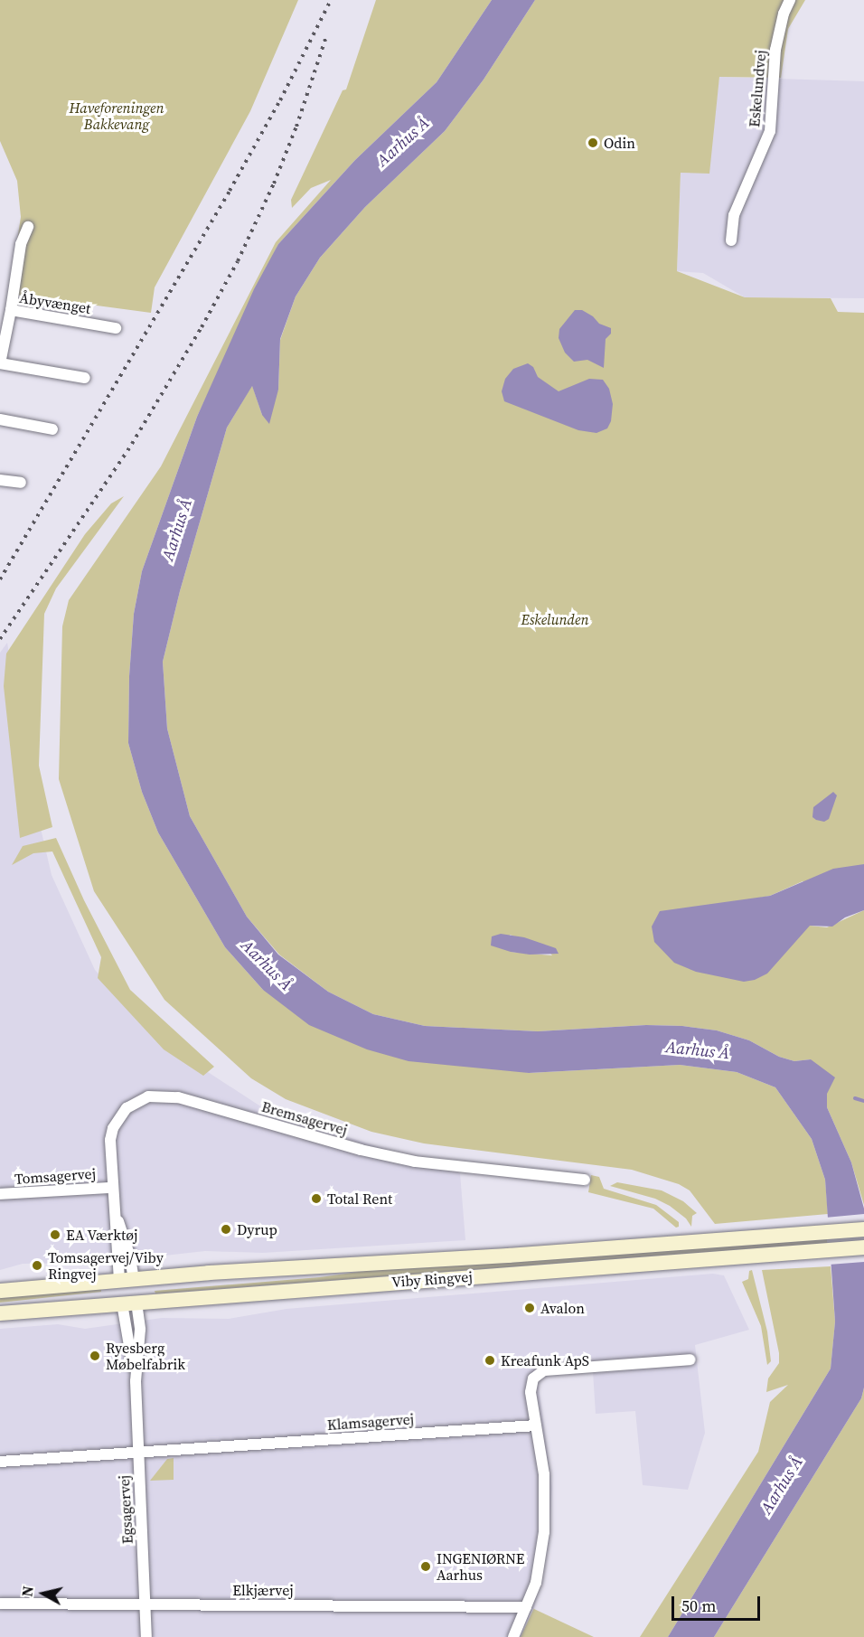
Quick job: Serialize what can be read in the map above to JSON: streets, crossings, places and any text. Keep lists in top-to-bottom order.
{
  "streets": {
    "main road": ["Viby Ringvej"],
    "street": [
      "Eskelundvej",
      "Åbyvænget",
      "Bremsagervej",
      "Tomsagervej",
      "Klamsagervej",
      "Egsagervej",
      "Elkjærvej"
    ]
  },
  "crossings": [
    ["Bremsagervej", "Tomsagervej"],
    ["Bremsagervej", "Viby Ringvej"],
    ["Viby Ringvej", "Egsagervej"],
    ["Klamsagervej", "Egsagervej"],
    ["Egsagervej", "Elkjærvej"]
  ],
  "water": ["Aarhus Å"],
  "parks": ["Haveforeningen Bakkevang", "Eskelunden"],
  "places": [
    "Odin",
    "Total Rent",
    "Dyrup",
    "EA Værktøj",
    "Tomsagervej/Viby Ringvej",
    "Avalon",
    "Ryesberg Møbelfabrik",
    "Kreafunk ApS",
    "INGENIØRNE Aarhus"
  ],
  "scale_bar": "50 m",
  "north": "left"
}
